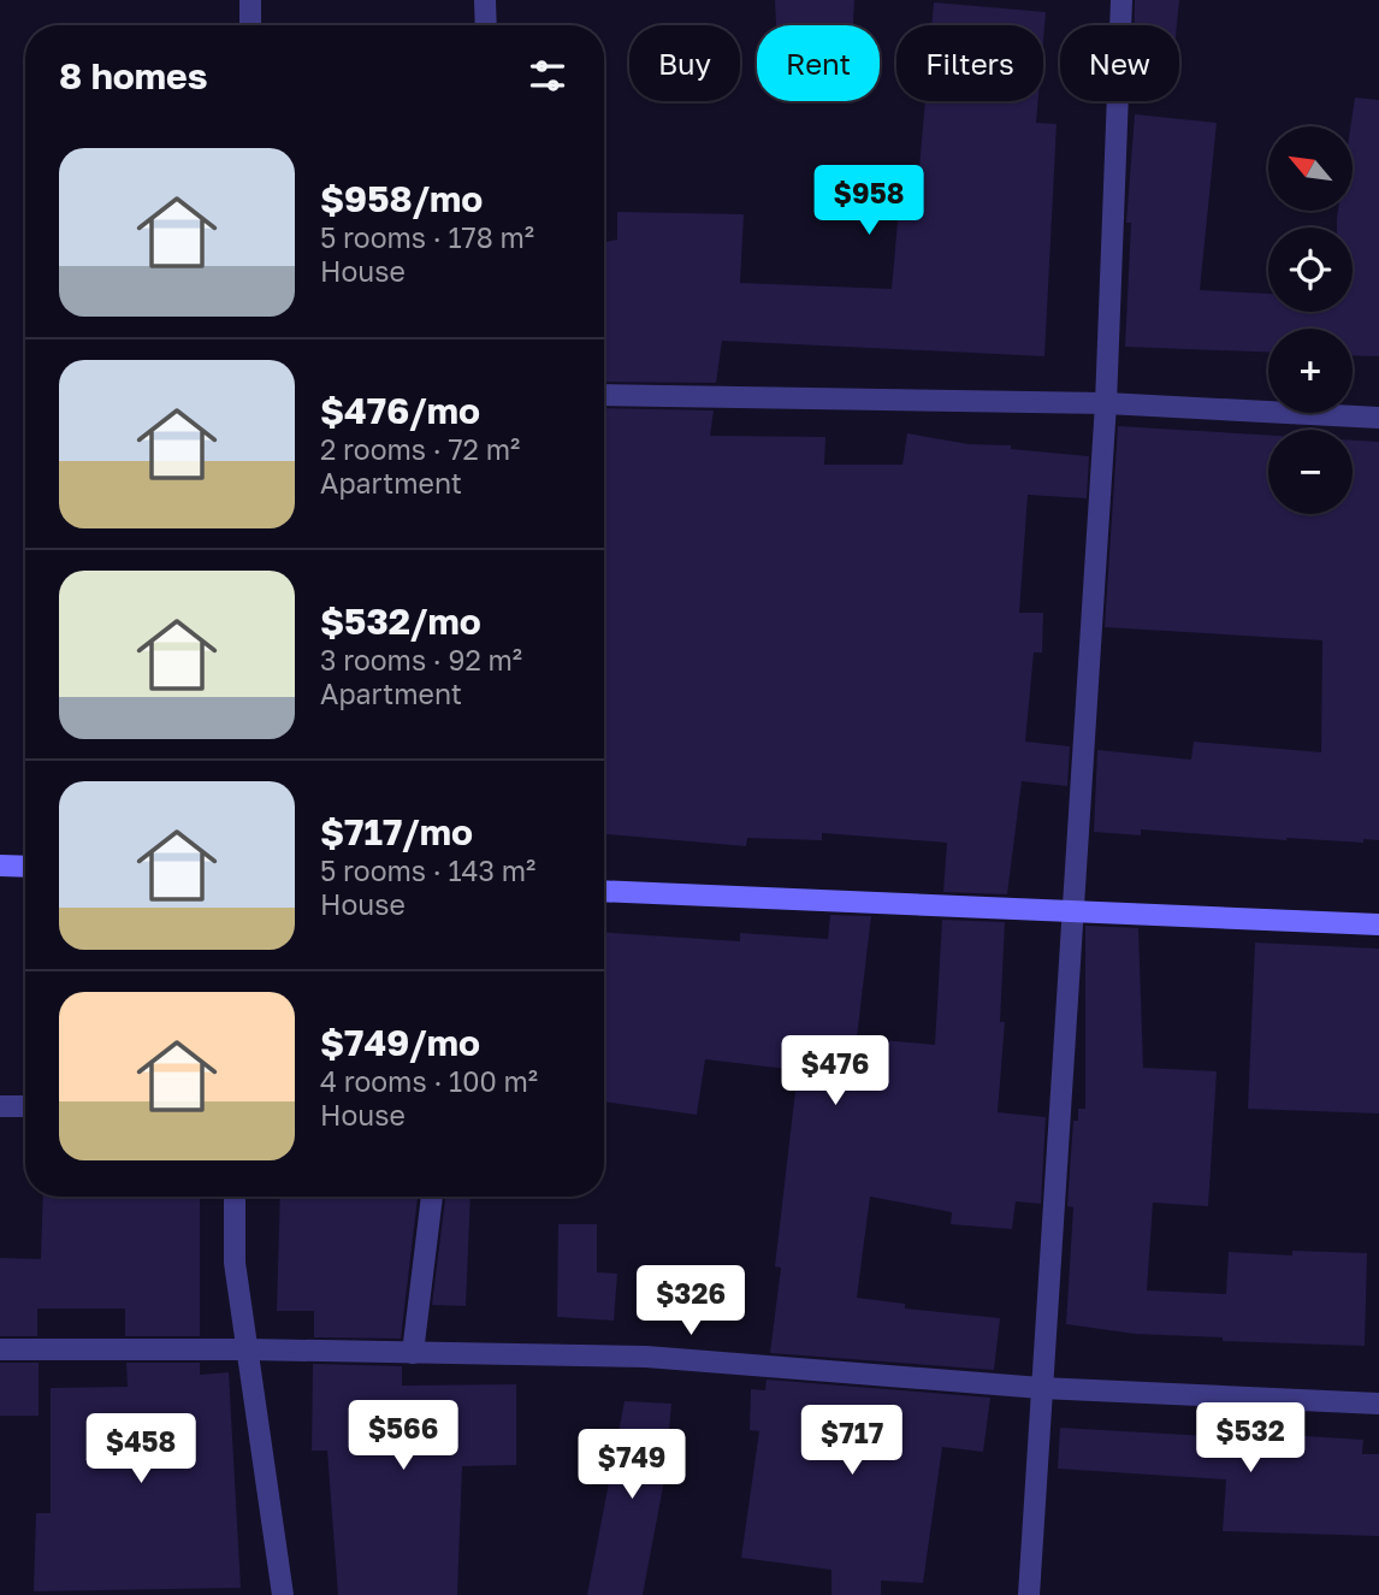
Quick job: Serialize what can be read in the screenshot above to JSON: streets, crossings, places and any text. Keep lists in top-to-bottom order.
{
  "north": "top left",
  "page": {
    "chip": [
      "Buy",
      "Rent",
      "Filters",
      "New"
    ],
    "heading": "8 homes",
    "map_buttons": ["+", "−"],
    "list": [
      {
        "name": "$958/mo",
        "note": "5 rooms · 178 m² · House"
      },
      {
        "name": "$476/mo",
        "note": "2 rooms · 72 m² · Apartment"
      },
      {
        "name": "$532/mo",
        "note": "3 rooms · 92 m² · Apartment"
      },
      {
        "name": "$717/mo",
        "note": "5 rooms · 143 m² · House"
      },
      {
        "name": "$749/mo",
        "note": "4 rooms · 100 m² · House"
      }
    ],
    "price": [
      "$958",
      "$476",
      "$326",
      "$566",
      "$532",
      "$717",
      "$458",
      "$749"
    ]
  }
}
